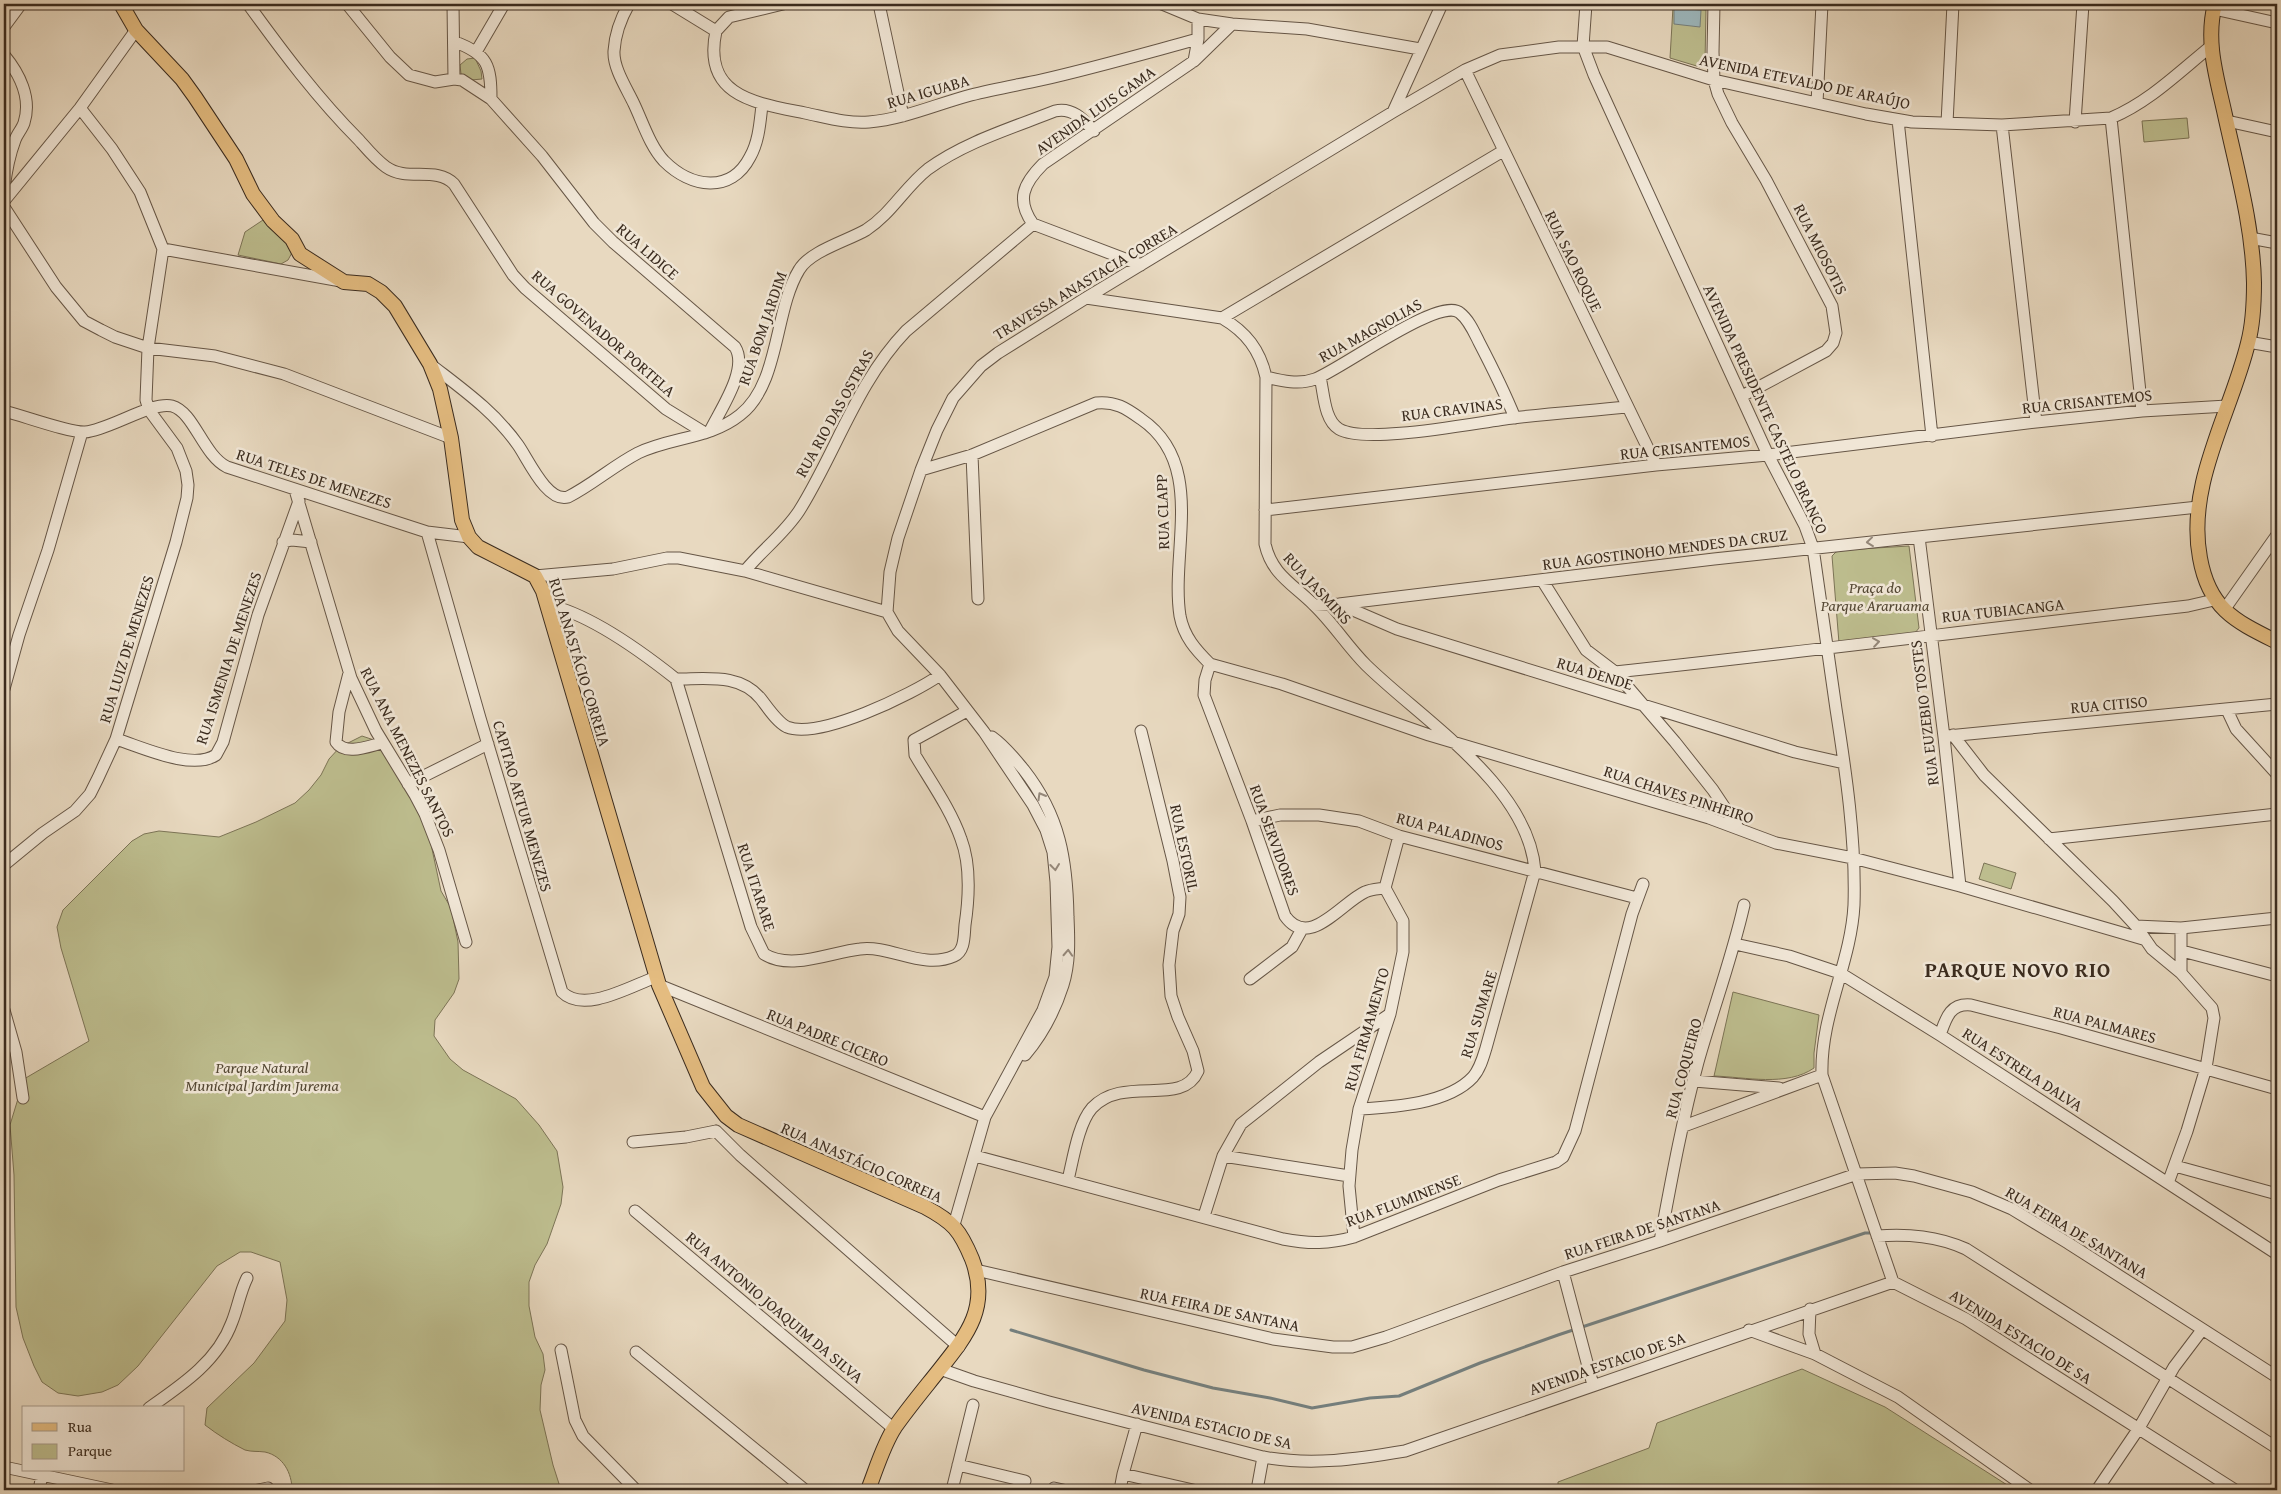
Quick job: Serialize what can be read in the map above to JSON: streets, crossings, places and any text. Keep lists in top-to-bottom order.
{
  "streets": {
    "main road": ["RUA ANASTÁCIO CORREIA"],
    "street": [
      "AVENIDA ETEVALDO DE ARAÚJO",
      "RUA IGUABA",
      "AVENIDA LUIS GAMA",
      "RUA MIOSOTIS",
      "RUA LIDICE",
      "RUA SAO ROQUE",
      "TRAVESSA ANASTACIA CORREA",
      "RUA BOM JARDIM",
      "RUA MAGNOLIAS",
      "RUA GOVENADOR PORTELA",
      "RUA CRISANTEMOS",
      "RUA CRAVINAS",
      "AVENIDA PRESIDENTE CASTELO BRANCO",
      "RUA RIO DAS OSTRAS",
      "RUA TELES DE MENEZES",
      "RUA CLAPP",
      "RUA AGOSTINOHO MENDES DA CRUZ",
      "RUA JASMINS",
      "RUA TUBIACANGA",
      "RUA LUIZ DE MENEZES",
      "RUA ISMENIA DE MENEZES",
      "RUA DENDE",
      "RUA CITISO",
      "RUA EUZEBIO TOSTES",
      "RUA ANA MENEZES SANTOS",
      "RUA CHAVES PINHEIRO",
      "CAPITAO ARTUR MENEZES",
      "RUA PALADINOS",
      "RUA SERVIDORES",
      "RUA ESTORIL",
      "RUA ITARARE",
      "RUA SUMARE",
      "RUA PALMARES",
      "RUA FIRMAMENTO",
      "RUA PADRE CICERO",
      "RUA COQUEIRO",
      "RUA ESTRELA DALVA",
      "RUA FLUMINENSE",
      "RUA FEIRA DE SANTANA",
      "RUA ANTONIO JOAQUIM DA SILVA",
      "AVENIDA ESTACIO DE SA"
    ]
  },
  "crossings": [
    ["AVENIDA ETEVALDO DE ARAÚJO", "RUA MIOSOTIS"],
    ["AVENIDA ETEVALDO DE ARAÚJO", "TRAVESSA ANASTACIA CORREA"],
    ["AVENIDA ETEVALDO DE ARAÚJO", "AVENIDA PRESIDENTE CASTELO BRANCO"],
    ["AVENIDA LUIS GAMA", "RUA BOM JARDIM"],
    ["AVENIDA LUIS GAMA", "RUA RIO DAS OSTRAS"],
    ["RUA MIOSOTIS", "AVENIDA PRESIDENTE CASTELO BRANCO"],
    ["RUA LIDICE", "RUA BOM JARDIM"],
    ["RUA LIDICE", "RUA GOVENADOR PORTELA"],
    ["RUA SAO ROQUE", "TRAVESSA ANASTACIA CORREA"],
    ["RUA SAO ROQUE", "RUA CRISANTEMOS"],
    ["RUA SAO ROQUE", "RUA CRAVINAS"],
    ["TRAVESSA ANASTACIA CORREA", "AVENIDA PRESIDENTE CASTELO BRANCO"],
    ["TRAVESSA ANASTACIA CORREA", "RUA CLAPP"],
    ["TRAVESSA ANASTACIA CORREA", "RUA JASMINS"],
    ["RUA BOM JARDIM", "RUA GOVENADOR PORTELA"],
    ["RUA MAGNOLIAS", "RUA CRAVINAS"],
    ["RUA MAGNOLIAS", "RUA JASMINS"],
    ["RUA CRISANTEMOS", "AVENIDA PRESIDENTE CASTELO BRANCO"],
    ["RUA CRISANTEMOS", "RUA JASMINS"],
    ["AVENIDA PRESIDENTE CASTELO BRANCO", "RUA AGOSTINOHO MENDES DA CRUZ"],
    ["AVENIDA PRESIDENTE CASTELO BRANCO", "RUA TUBIACANGA"],
    ["AVENIDA PRESIDENTE CASTELO BRANCO", "RUA DENDE"],
    ["AVENIDA PRESIDENTE CASTELO BRANCO", "RUA CHAVES PINHEIRO"],
    ["AVENIDA PRESIDENTE CASTELO BRANCO", "RUA ESTRELA DALVA"],
    ["AVENIDA PRESIDENTE CASTELO BRANCO", "RUA FEIRA DE SANTANA"],
    ["AVENIDA PRESIDENTE CASTELO BRANCO", "AVENIDA ESTACIO DE SA"],
    ["RUA TELES DE MENEZES", "RUA LUIZ DE MENEZES"],
    ["RUA TELES DE MENEZES", "RUA ISMENIA DE MENEZES"],
    ["RUA TELES DE MENEZES", "RUA ANASTÁCIO CORREIA"],
    ["RUA TELES DE MENEZES", "RUA ANA MENEZES SANTOS"],
    ["RUA TELES DE MENEZES", "CAPITAO ARTUR MENEZES"],
    ["RUA CLAPP", "RUA CHAVES PINHEIRO"],
    ["RUA CLAPP", "RUA SERVIDORES"],
    ["RUA AGOSTINOHO MENDES DA CRUZ", "RUA JASMINS"],
    ["RUA AGOSTINOHO MENDES DA CRUZ", "RUA DENDE"],
    ["RUA AGOSTINOHO MENDES DA CRUZ", "RUA EUZEBIO TOSTES"],
    ["RUA JASMINS", "RUA CHAVES PINHEIRO"],
    ["RUA JASMINS", "RUA PALADINOS"],
    ["RUA JASMINS", "RUA SUMARE"],
    ["RUA TUBIACANGA", "RUA EUZEBIO TOSTES"],
    ["RUA LUIZ DE MENEZES", "RUA ISMENIA DE MENEZES"],
    ["RUA ISMENIA DE MENEZES", "RUA ANA MENEZES SANTOS"],
    ["RUA ANASTÁCIO CORREIA", "CAPITAO ARTUR MENEZES"],
    ["RUA ANASTÁCIO CORREIA", "RUA PADRE CICERO"],
    ["RUA ANASTÁCIO CORREIA", "RUA FEIRA DE SANTANA"],
    ["RUA ANASTÁCIO CORREIA", "RUA ANTONIO JOAQUIM DA SILVA"],
    ["RUA ANASTÁCIO CORREIA", "AVENIDA ESTACIO DE SA"],
    ["RUA CITISO", "RUA EUZEBIO TOSTES"],
    ["RUA EUZEBIO TOSTES", "RUA CHAVES PINHEIRO"],
    ["RUA CHAVES PINHEIRO", "RUA SERVIDORES"],
    ["CAPITAO ARTUR MENEZES", "RUA PADRE CICERO"],
    ["RUA PALADINOS", "RUA SERVIDORES"],
    ["RUA PALADINOS", "RUA SUMARE"],
    ["RUA PALADINOS", "RUA FLUMINENSE"],
    ["RUA ESTORIL", "RUA FLUMINENSE"],
    ["RUA SUMARE", "RUA FIRMAMENTO"],
    ["RUA PALMARES", "RUA ESTRELA DALVA"],
    ["RUA FIRMAMENTO", "RUA FLUMINENSE"],
    ["RUA COQUEIRO", "RUA ESTRELA DALVA"],
    ["RUA COQUEIRO", "RUA FEIRA DE SANTANA"]
  ],
  "districts": ["PARQUE NOVO RIO"],
  "parks": ["Praça do Parque Araruama", "Parque Natural Municipal Jardim Jurema"],
  "legend": ["Rua", "Parque"]
}
